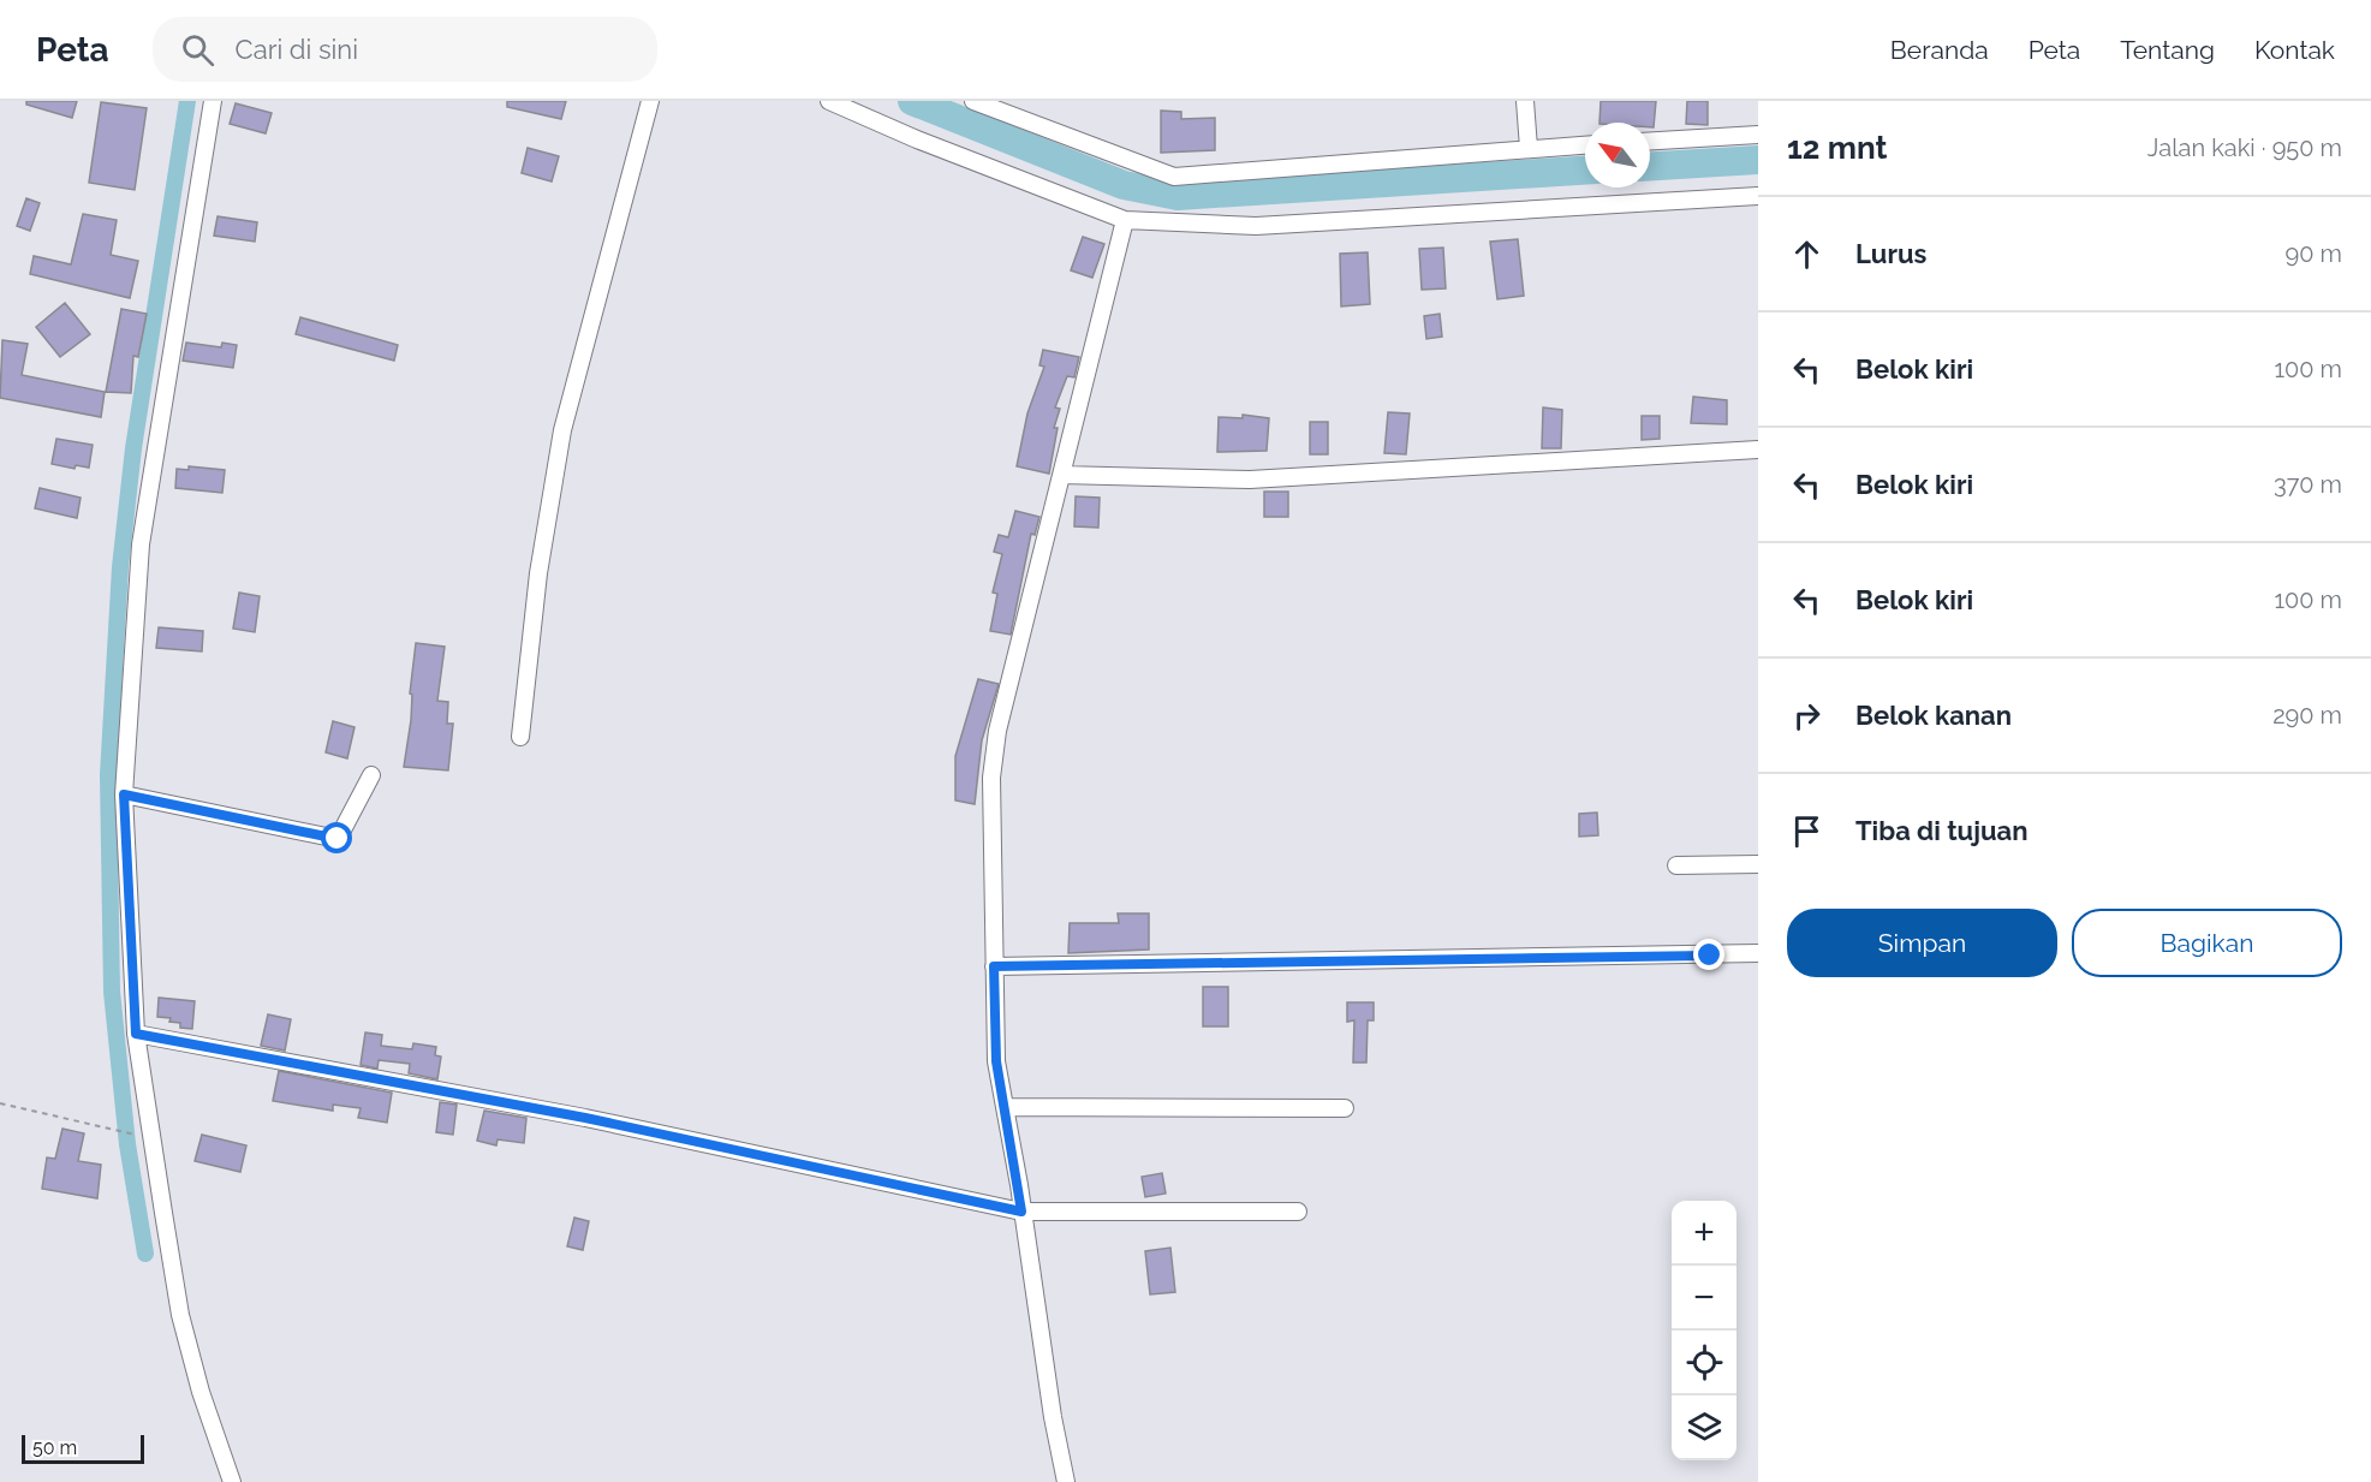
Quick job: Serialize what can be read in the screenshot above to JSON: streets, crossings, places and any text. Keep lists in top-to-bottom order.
{
  "scale_bar": "50 m",
  "north": "top left",
  "page": {
    "header": "Peta",
    "search": "Cari di sini",
    "nav": [
      "Beranda",
      "Peta",
      "Tentang",
      "Kontak"
    ],
    "heading": ["12 mnt", "Jalan kaki · 950 m"],
    "list": [
      ["Lurus", "90 m"],
      ["Belok kiri", "100 m"],
      ["Belok kiri", "370 m"],
      ["Belok kiri", "100 m"],
      ["Belok kanan", "290 m"],
      "Tiba di tujuan"
    ],
    "buttons": ["Simpan", "Bagikan"],
    "map_buttons": ["+", "−"],
    "scale": "50 m"
  }
}
